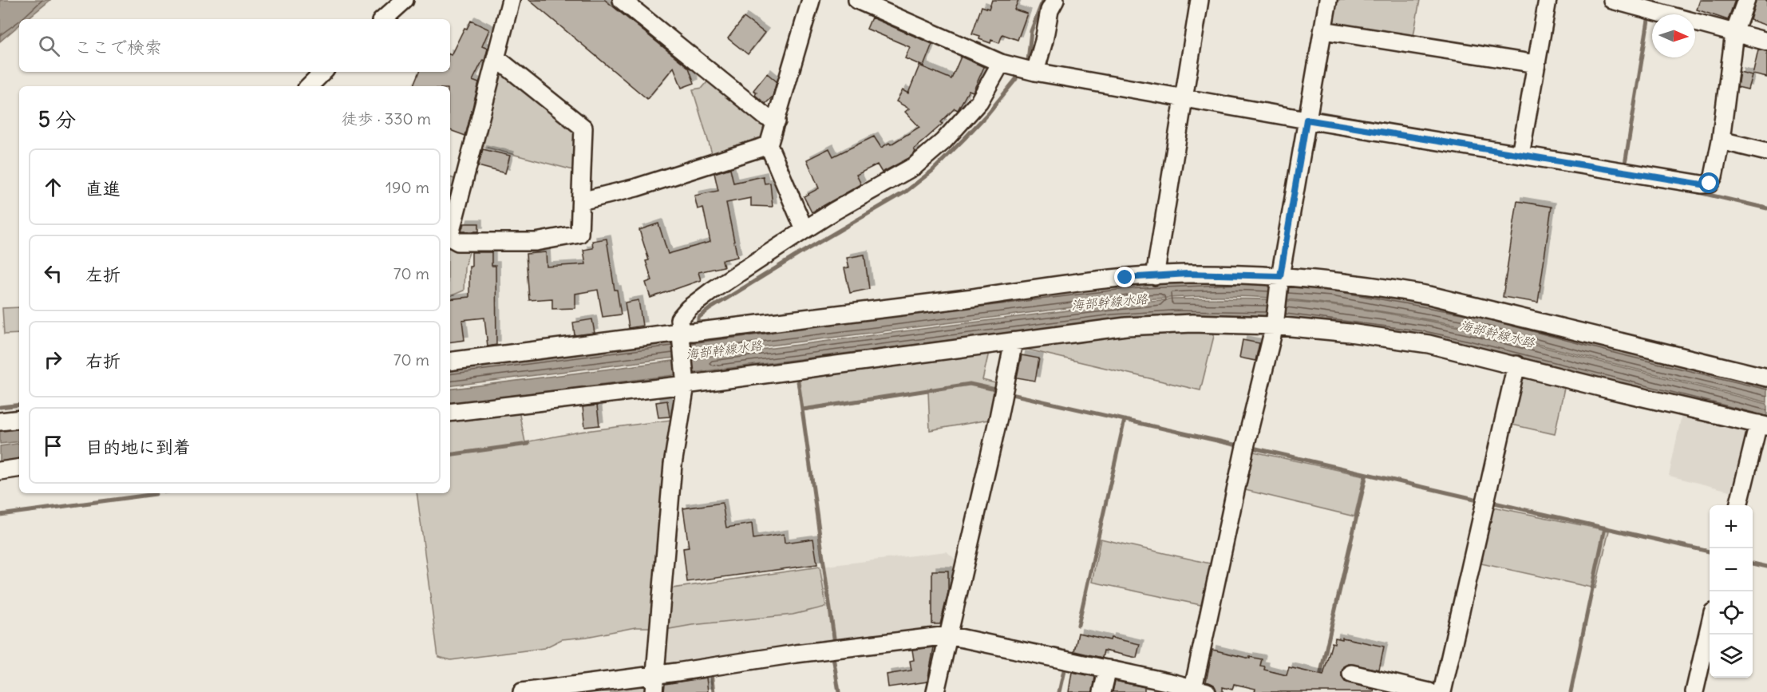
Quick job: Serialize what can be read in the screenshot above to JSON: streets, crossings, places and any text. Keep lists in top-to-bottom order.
{
  "water": ["海部幹線水路"],
  "north": "right",
  "page": {
    "search": "ここで検索",
    "heading": ["5 分", "徒歩 · 330 m"],
    "list": [
      ["直進", "190 m"],
      ["左折", "70 m"],
      ["右折", "70 m"],
      "目的地に到着"
    ],
    "map_buttons": ["+", "−"]
  }
}
